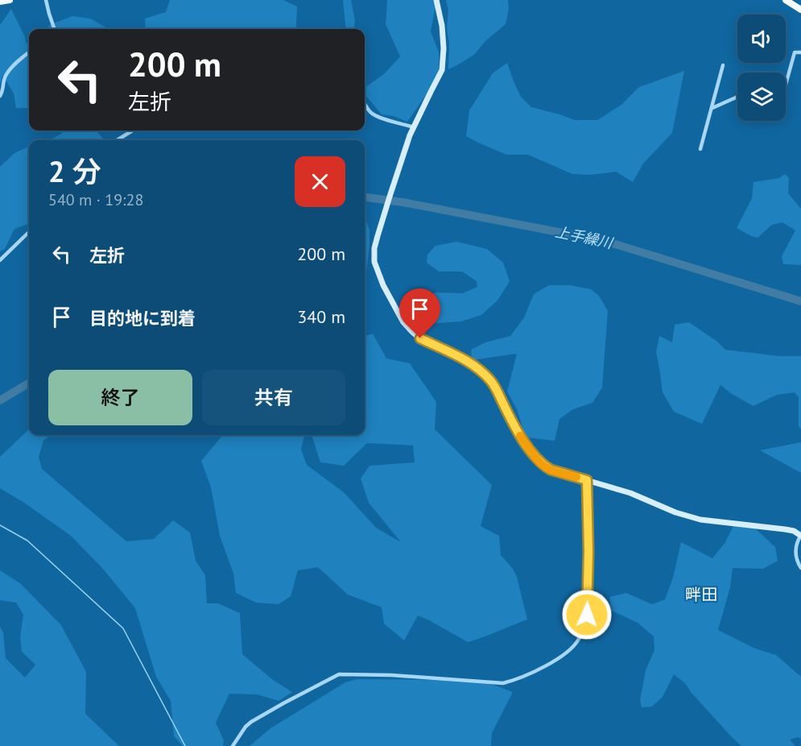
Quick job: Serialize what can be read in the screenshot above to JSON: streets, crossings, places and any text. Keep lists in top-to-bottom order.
{
  "districts": ["畔田"],
  "water": ["上手繰川"],
  "page": {
    "turn": ["200 m", "左折"],
    "heading": ["2 分", "540 m · 19:28"],
    "list": [
      {
        "name": "左折",
        "value": "200 m"
      },
      {
        "name": "目的地に到着",
        "value": "340 m"
      }
    ],
    "buttons": ["終了", "共有"]
  }
}
